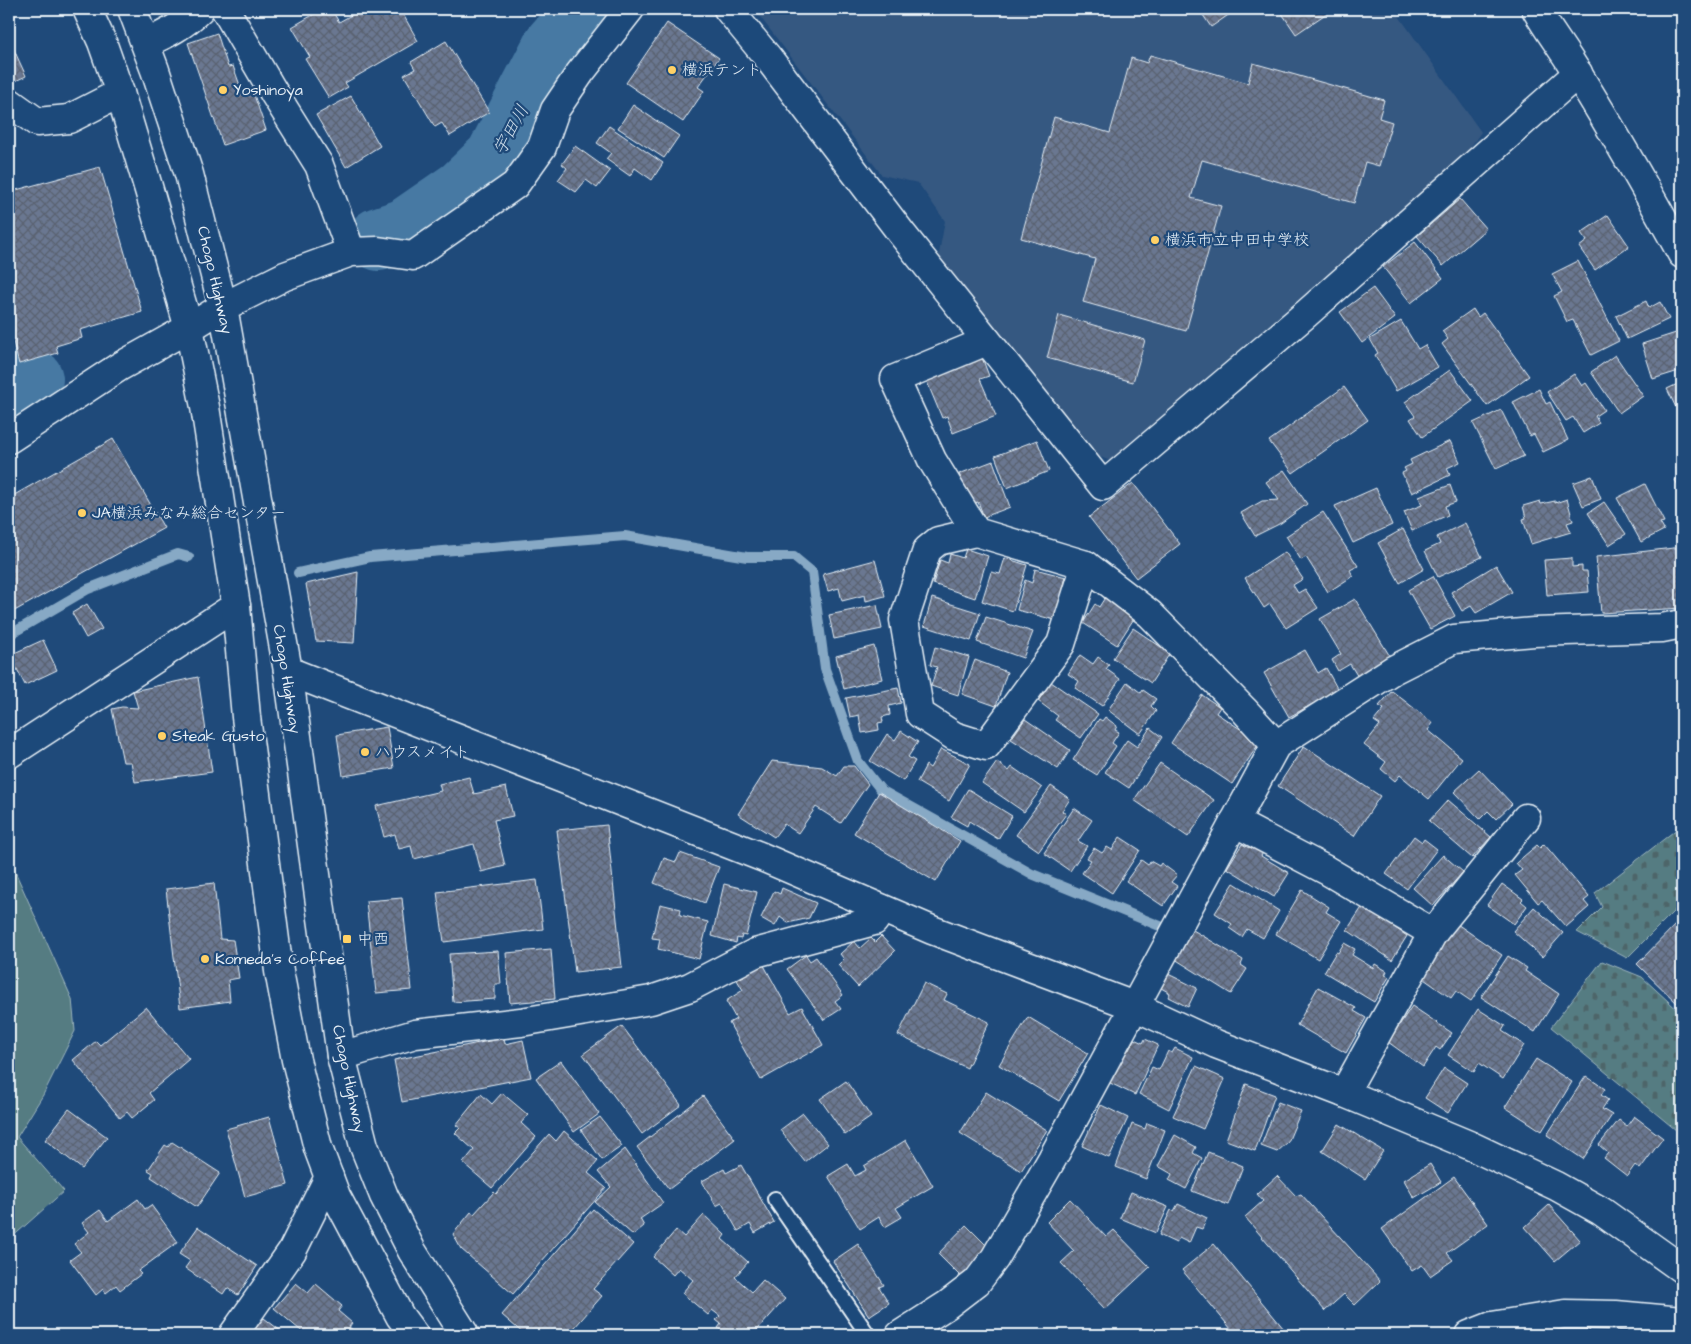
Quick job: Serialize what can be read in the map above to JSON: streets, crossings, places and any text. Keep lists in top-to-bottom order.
{
  "streets": {
    "street": ["Chogo Highway"]
  },
  "water": ["宇田川"],
  "places": {
    "other": [
      "横浜テント",
      "Yoshinoya",
      "横浜市立中田中学校",
      "JA横浜みなみ総合センター",
      "Steak Gusto",
      "ハウスメイト",
      "Komeda's Coffee"
    ],
    "transit": ["中西"]
  }
}
